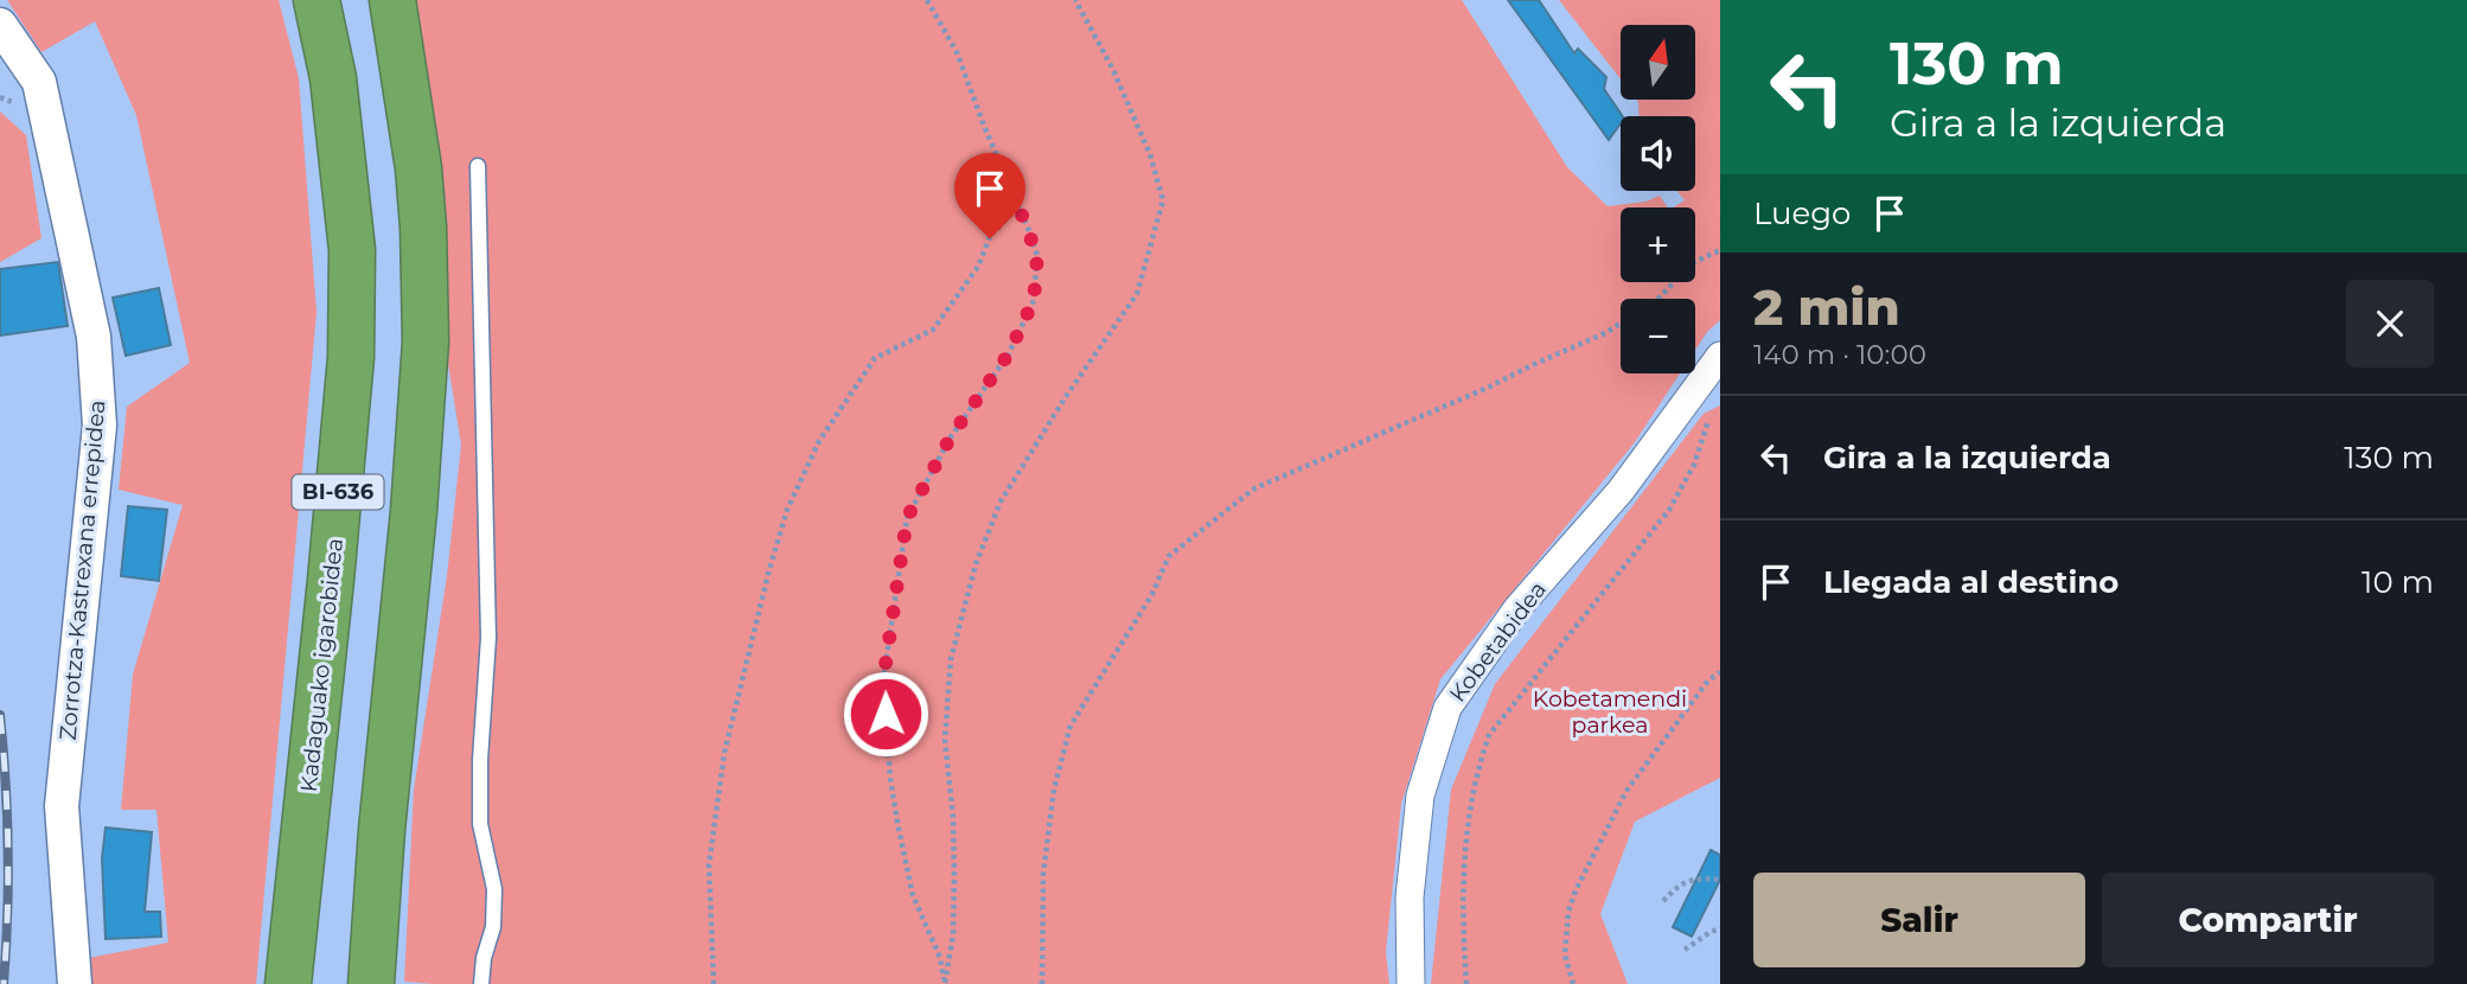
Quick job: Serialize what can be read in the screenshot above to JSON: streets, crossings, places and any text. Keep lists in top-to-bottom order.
{
  "streets": {
    "highway": ["BI-636", "Kadaguako igarobidea"],
    "street": ["Zorrotza-Kastrexana errepidea", "Kobetabidea"]
  },
  "parks": ["Kobetamendi parkea"],
  "north": "top",
  "page": {
    "turn": ["130 m", "Gira a la izquierda"],
    "map_buttons": ["+", "−"],
    "then": "Luego",
    "heading": ["2 min", "140 m · 10:00"],
    "list": [
      {
        "name": "Gira a la izquierda",
        "value": "130 m"
      },
      {
        "name": "Llegada al destino",
        "value": "10 m"
      }
    ],
    "buttons": ["Salir", "Compartir"]
  }
}
